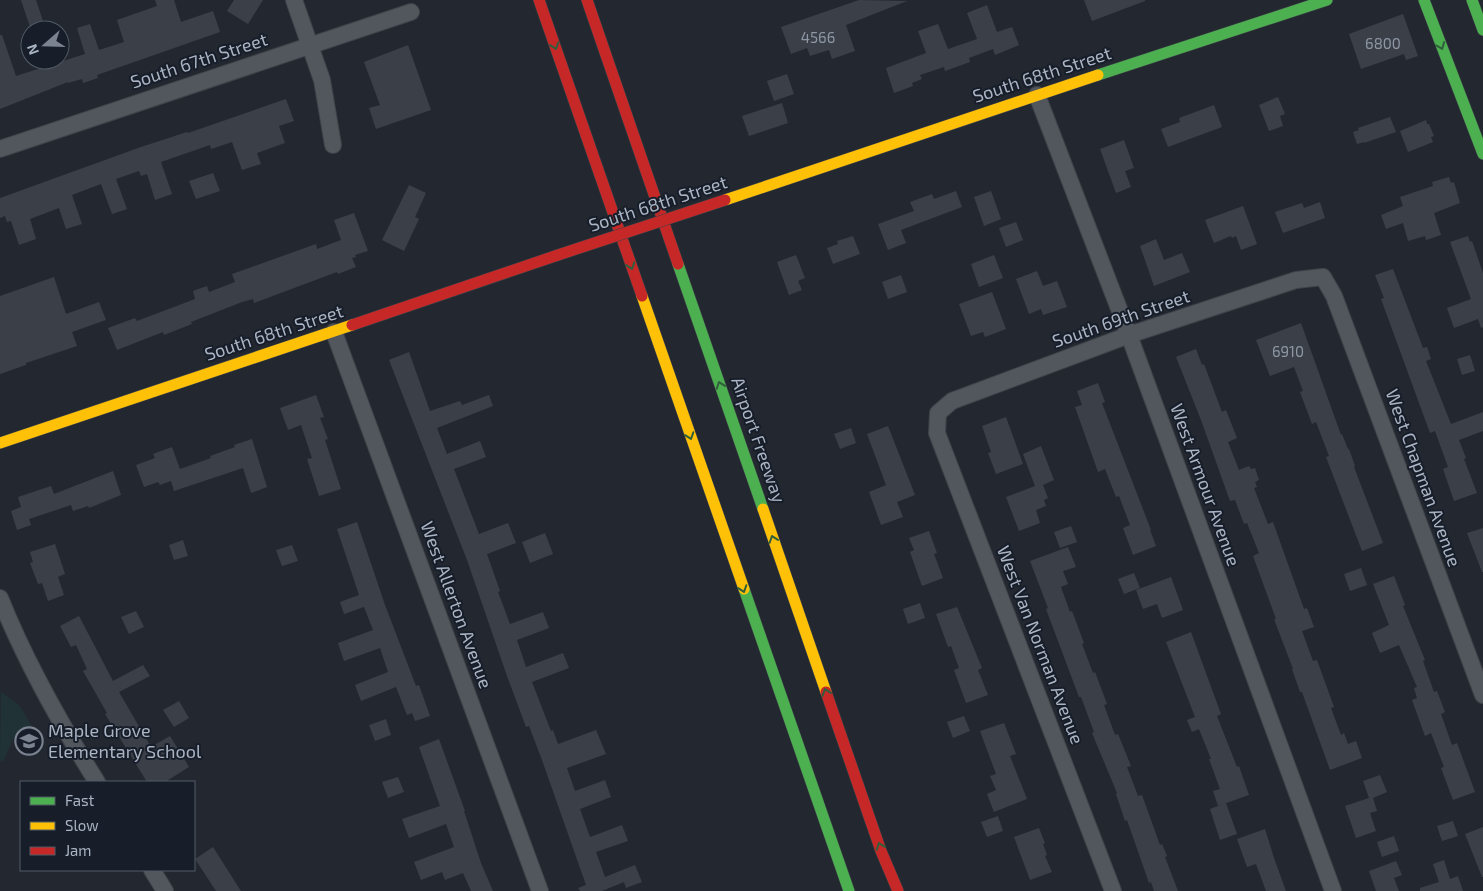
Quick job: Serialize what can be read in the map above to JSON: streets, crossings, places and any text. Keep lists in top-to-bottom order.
{
  "streets": {
    "main road": ["South 68th Street", "Airport Freeway"],
    "street": [
      "South 67th Street",
      "South 69th Street",
      "West Chapman Avenue",
      "West Armour Avenue",
      "West Allerton Avenue",
      "West Van Norman Avenue"
    ]
  },
  "crossings": [
    ["South 68th Street", "West Armour Avenue"],
    ["South 68th Street", "West Allerton Avenue"],
    ["South 69th Street", "West Chapman Avenue"],
    ["South 69th Street", "West Armour Avenue"],
    ["South 69th Street", "West Van Norman Avenue"]
  ],
  "places": {
    "school or university": ["Maple Grove Elementary School"]
  },
  "house_numbers": ["4566", "6800", "6910"],
  "legend": ["Fast", "Slow", "Jam"],
  "north": "left"
}
